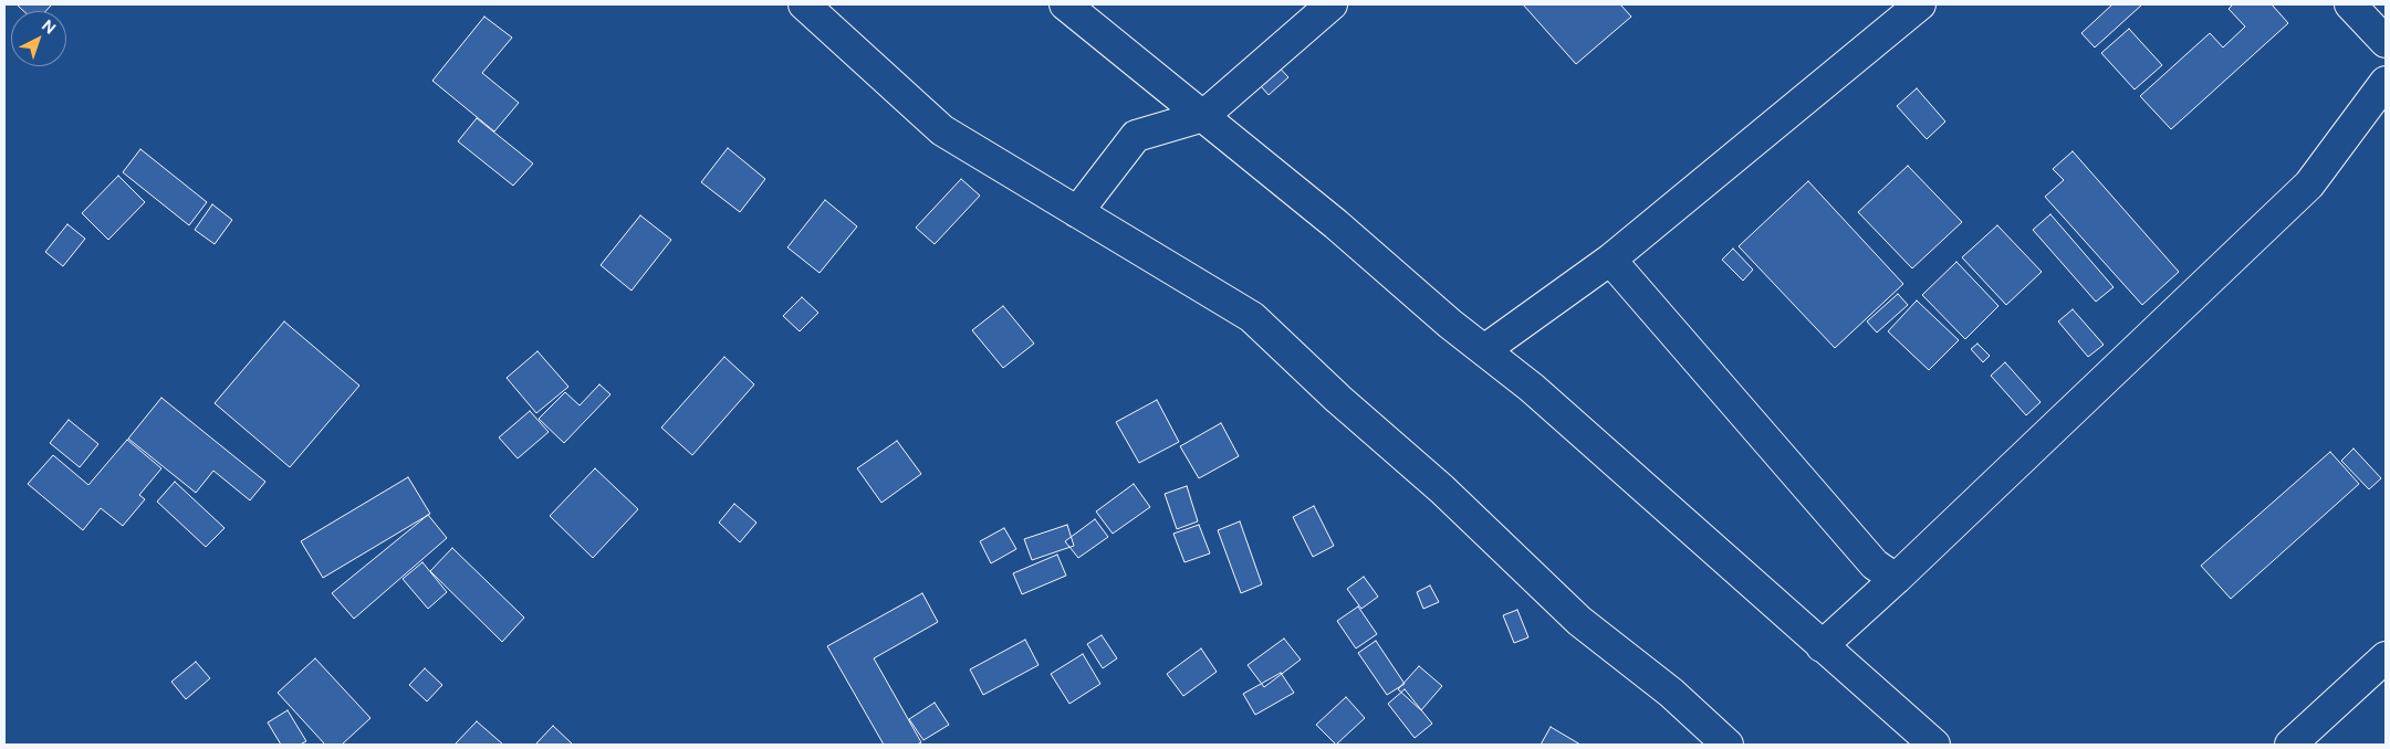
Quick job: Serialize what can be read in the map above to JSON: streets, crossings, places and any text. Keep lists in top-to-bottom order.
{
  "north": "top right"
}
